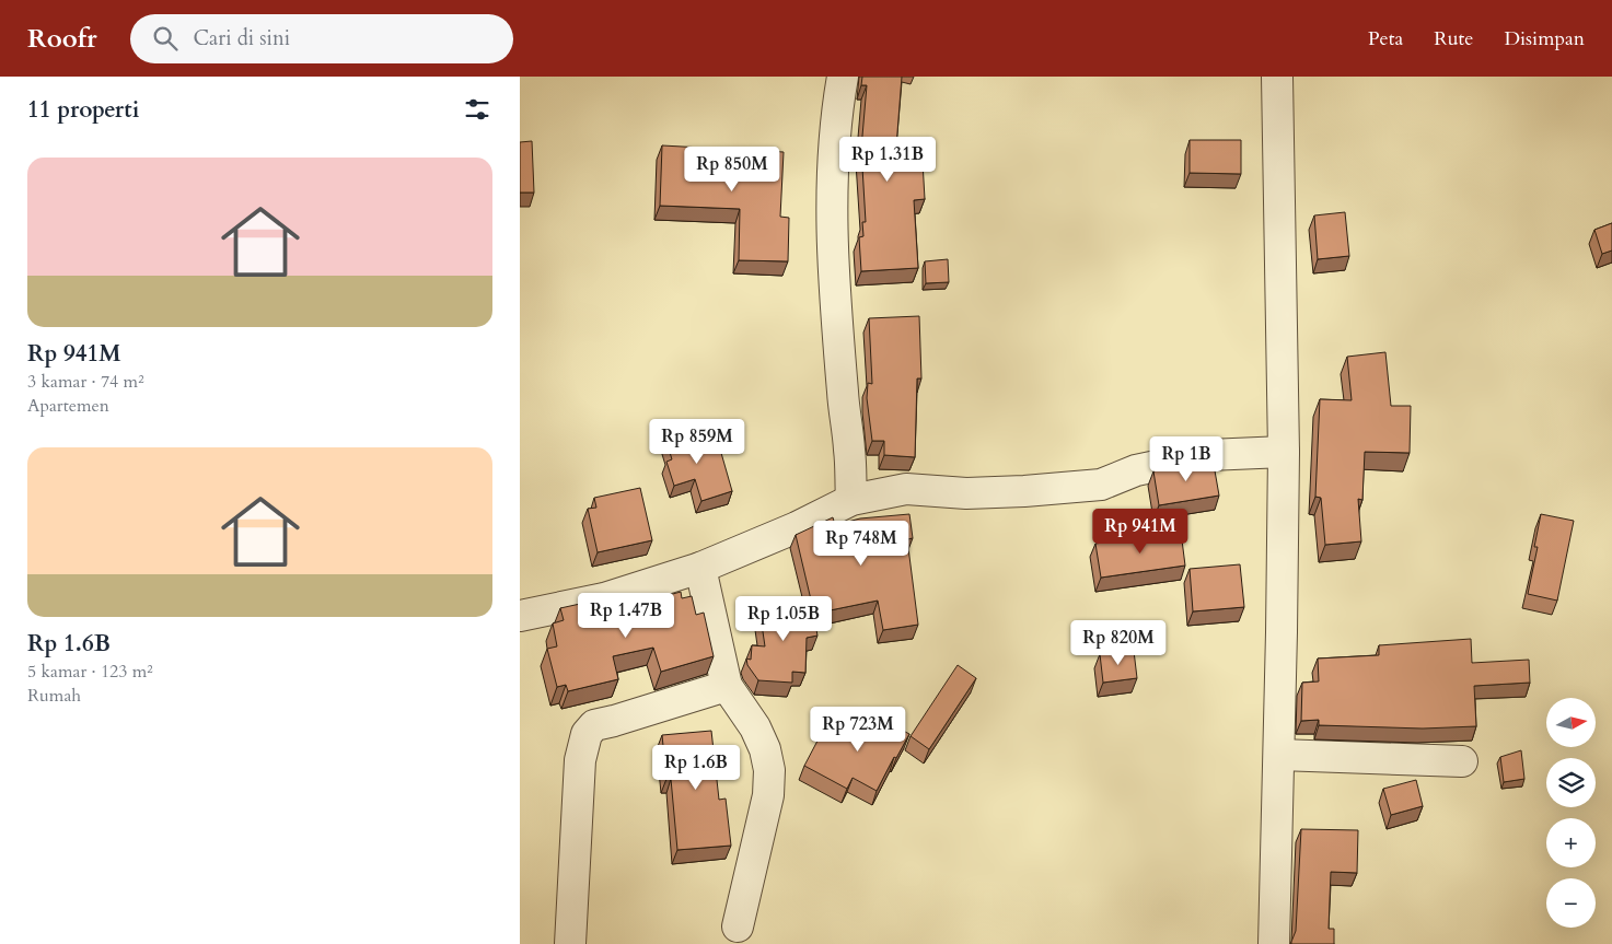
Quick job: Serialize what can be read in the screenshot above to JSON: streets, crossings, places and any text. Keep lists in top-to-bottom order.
{
  "north": "right",
  "page": {
    "header": "Roofr",
    "search": "Cari di sini",
    "nav": ["Peta", "Rute", "Disimpan"],
    "heading": "11 properti",
    "price": [
      "Rp 1.31B",
      "Rp 850M",
      "Rp 859M",
      "Rp 1B",
      "Rp 941M",
      "Rp 748M",
      "Rp 1.47B",
      "Rp 1.05B",
      "Rp 820M",
      "Rp 723M",
      "Rp 1.6B"
    ],
    "list": [
      {
        "name": "Rp 941M",
        "note": "3 kamar · 74 m² · Apartemen"
      },
      {
        "name": "Rp 1.6B",
        "note": "5 kamar · 123 m² · Rumah"
      }
    ],
    "map_buttons": ["+", "−"]
  }
}
